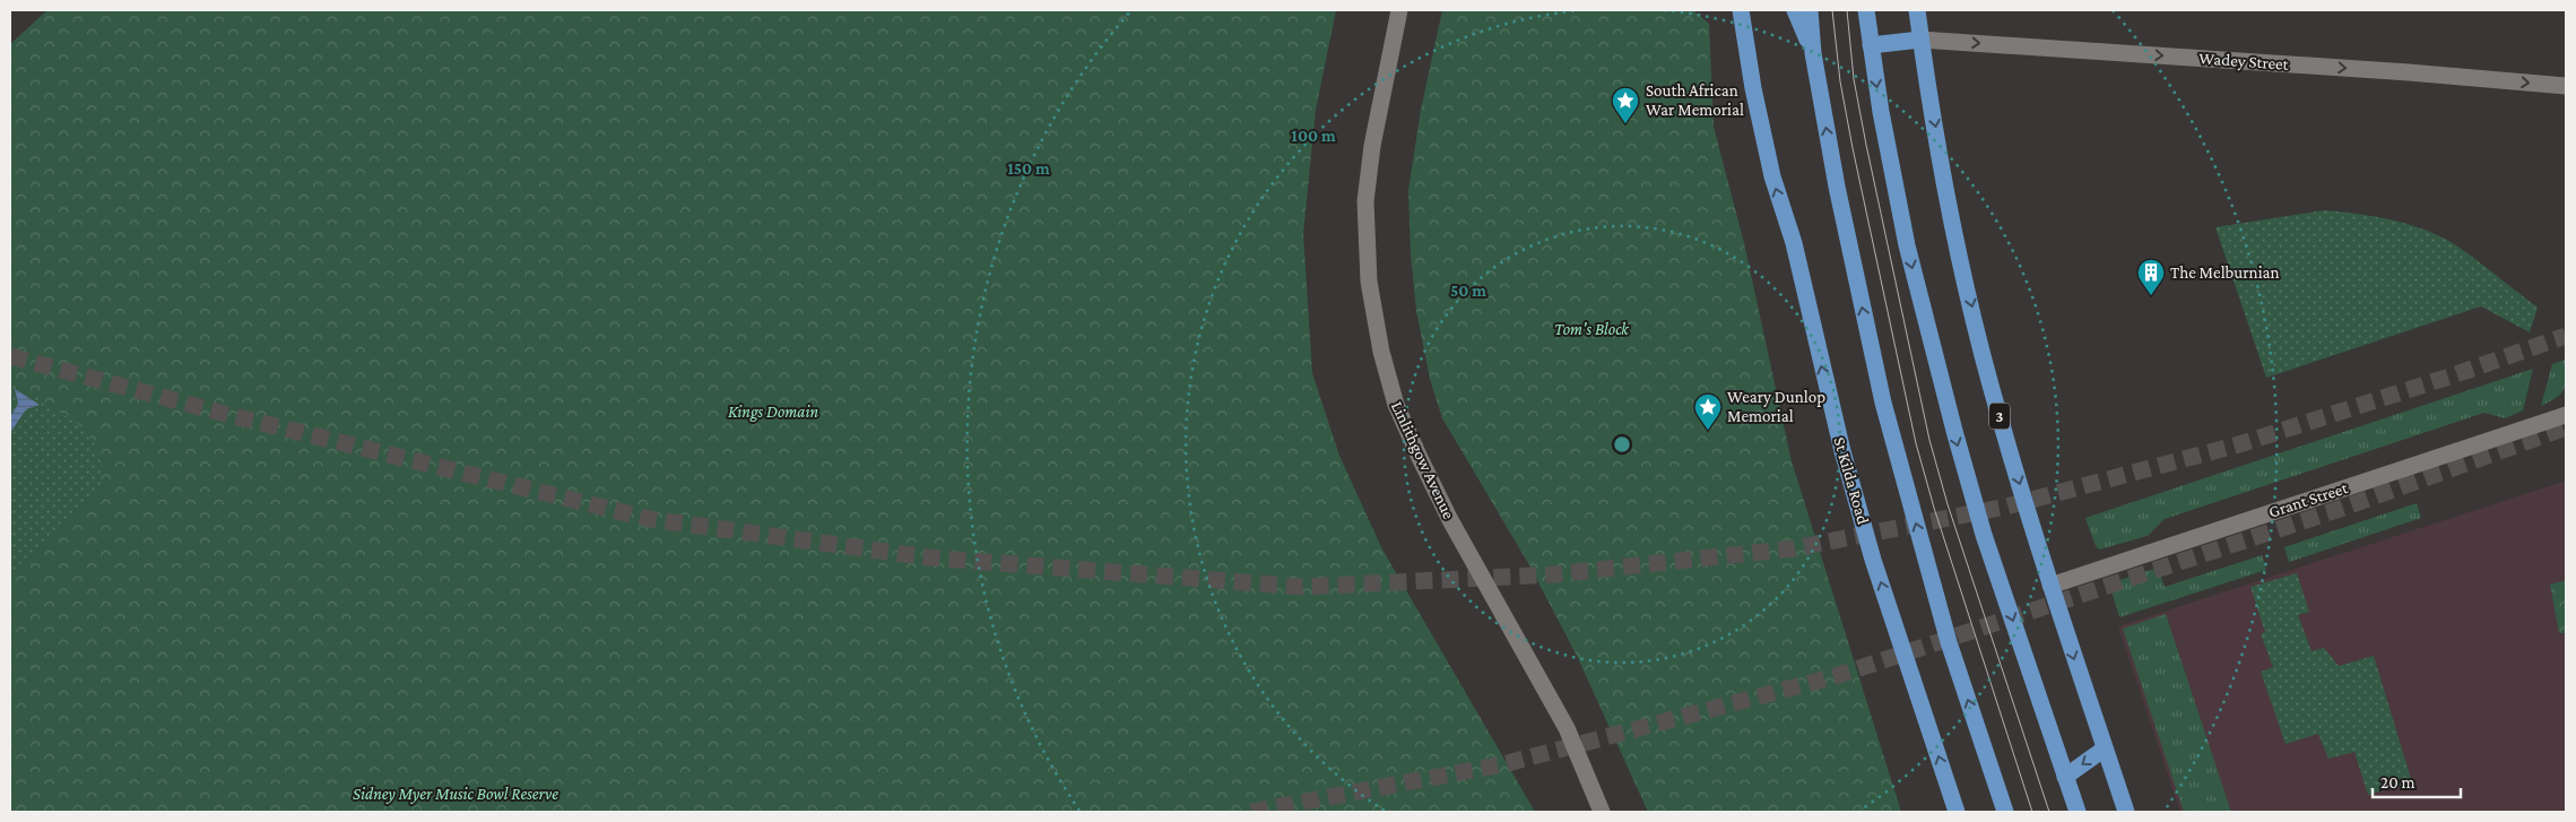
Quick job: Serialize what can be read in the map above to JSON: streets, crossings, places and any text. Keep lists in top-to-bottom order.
{
  "streets": {
    "main road": ["3", "St Kilda Road"],
    "street": ["Wadey Street", "Linlithgow Avenue", "Grant Street"]
  },
  "crossings": [
    ["Wadey Street", "3"],
    ["3", "Grant Street"]
  ],
  "one_way": ["Wadey Street"],
  "parks": ["Tom's Block", "Kings Domain", "Sidney Myer Music Bowl Reserve"],
  "places": {
    "place": ["South African War Memorial", "Weary Dunlop Memorial"],
    "building": ["The Melburnian"]
  },
  "scale_bar": "20 m",
  "rings": ["100 m", "150 m", "50 m"]
}
